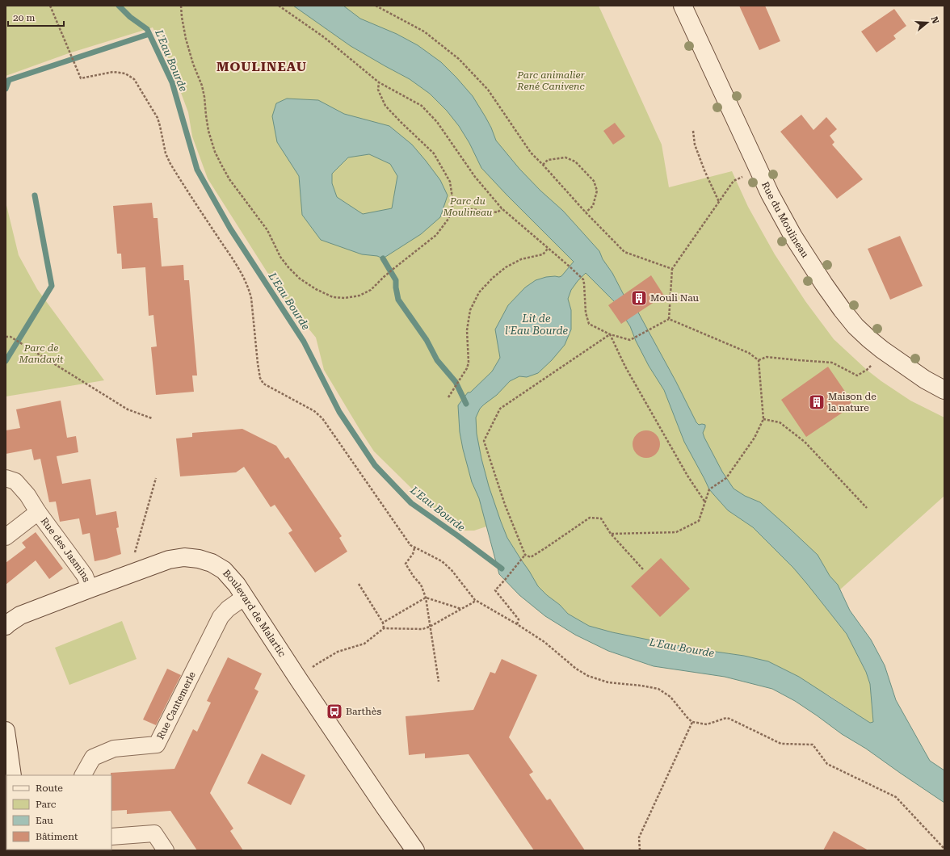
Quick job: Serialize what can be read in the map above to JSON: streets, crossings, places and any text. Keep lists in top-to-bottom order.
{
  "streets": {
    "street": [
      "Rue du Moulineau",
      "Rue des Jasmins",
      "Boulevard de Malartic",
      "Rue Cantemerle"
    ]
  },
  "crossings": [
    ["Rue des Jasmins", "Boulevard de Malartic"],
    ["Boulevard de Malartic", "Rue Cantemerle"]
  ],
  "districts": ["MOULINEAU"],
  "water": ["L'Eau Bourde", "Lit de l'Eau Bourde"],
  "parks": ["Parc animalier René Canivenc", "Parc du Moulineau", "Parc de Mandavit"],
  "places": {
    "building": ["Mouli Nau", "Maison de la nature"],
    "bus stop": ["Barthès"]
  },
  "legend": [
    "Route",
    "Parc",
    "Eau",
    "Bâtiment"
  ],
  "scale_bar": "20 m",
  "north": "right"
}
